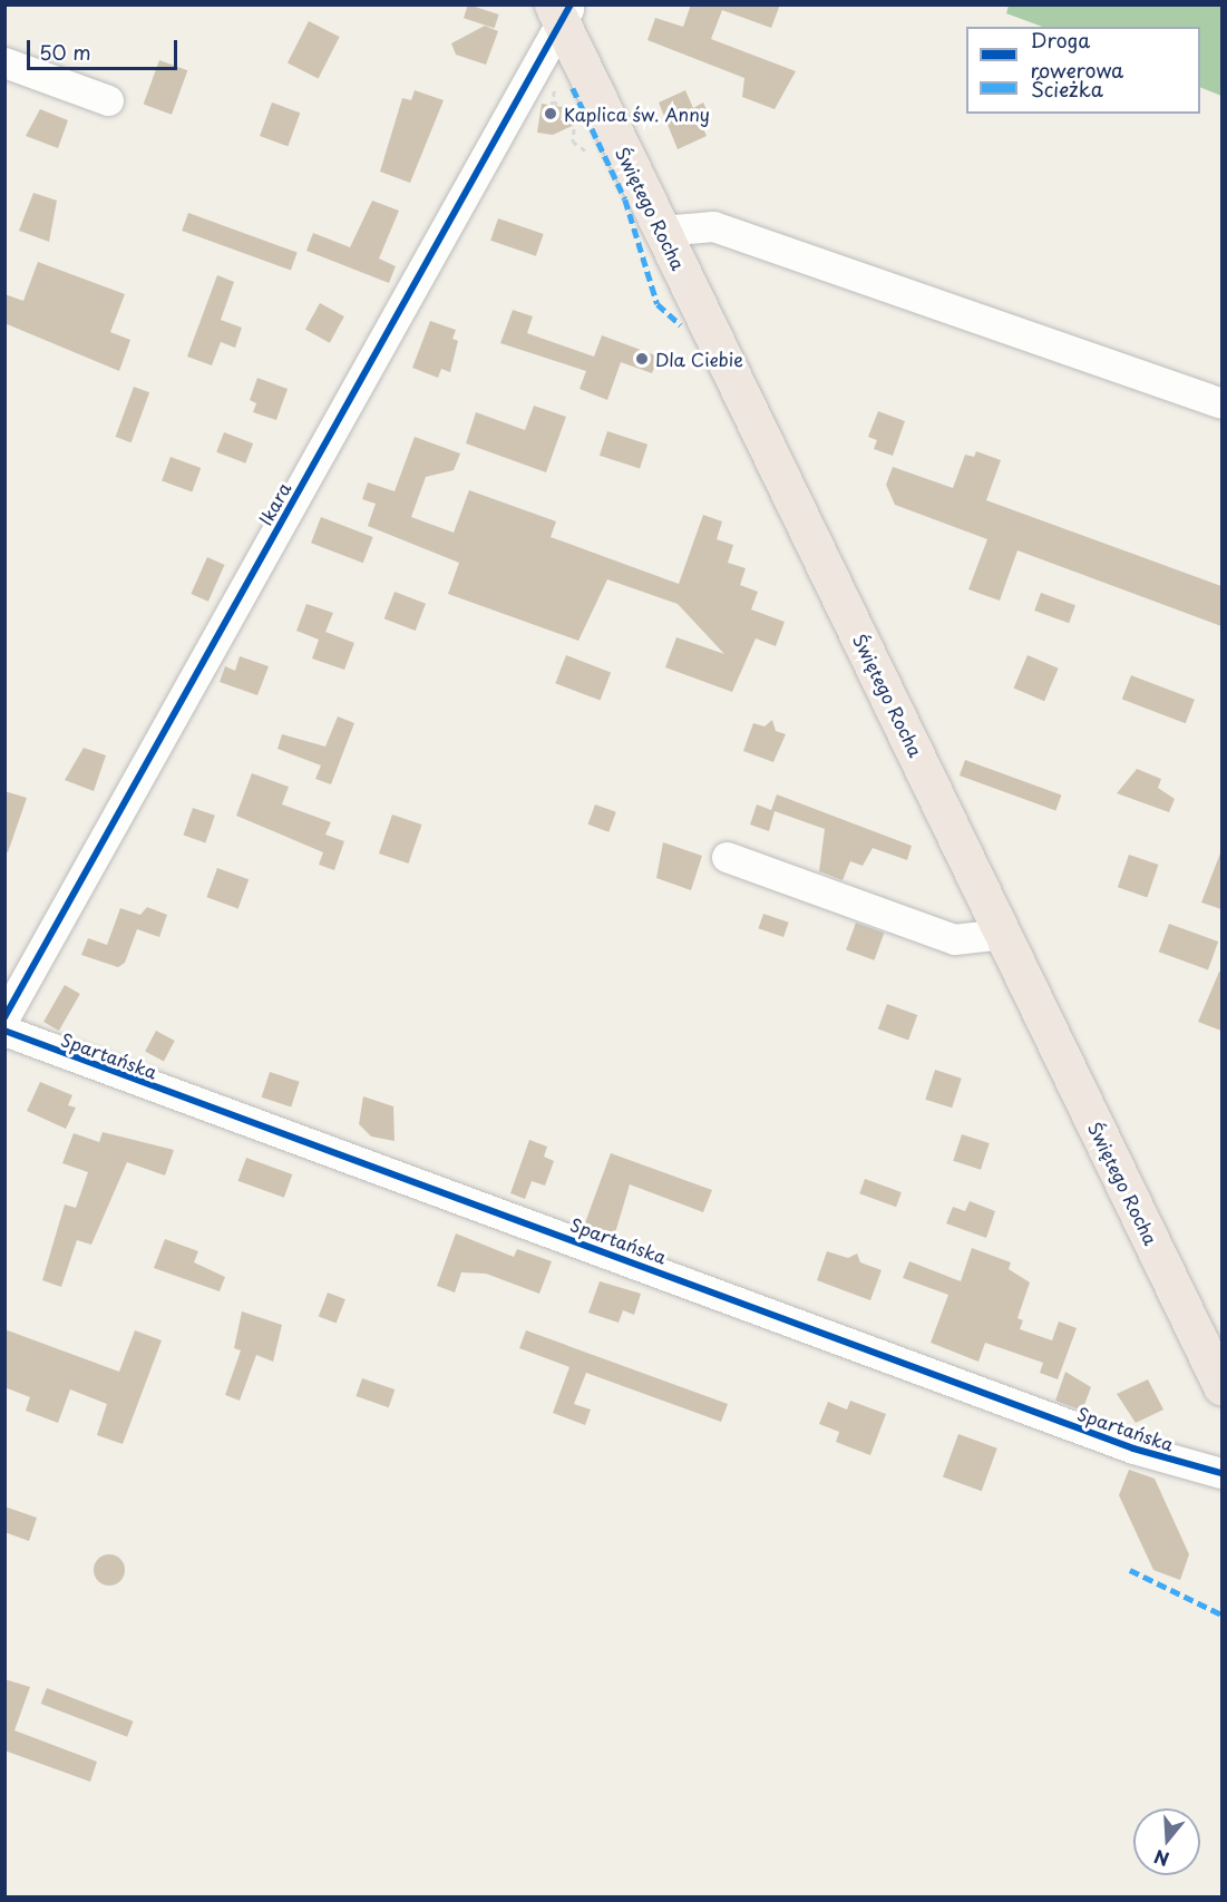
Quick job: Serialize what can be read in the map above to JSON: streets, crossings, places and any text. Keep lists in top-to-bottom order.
{
  "streets": {
    "main road": ["Świętego Rocha"],
    "street": ["Ikara", "Spartańska"]
  },
  "crossings": [
    ["Świętego Rocha", "Ikara"]
  ],
  "places": ["Kaplica św. Anny", "Dla Ciebie"],
  "legend": ["Droga rowerowa", "Ścieżka"],
  "scale_bar": "50 m",
  "north": "bottom"
}
